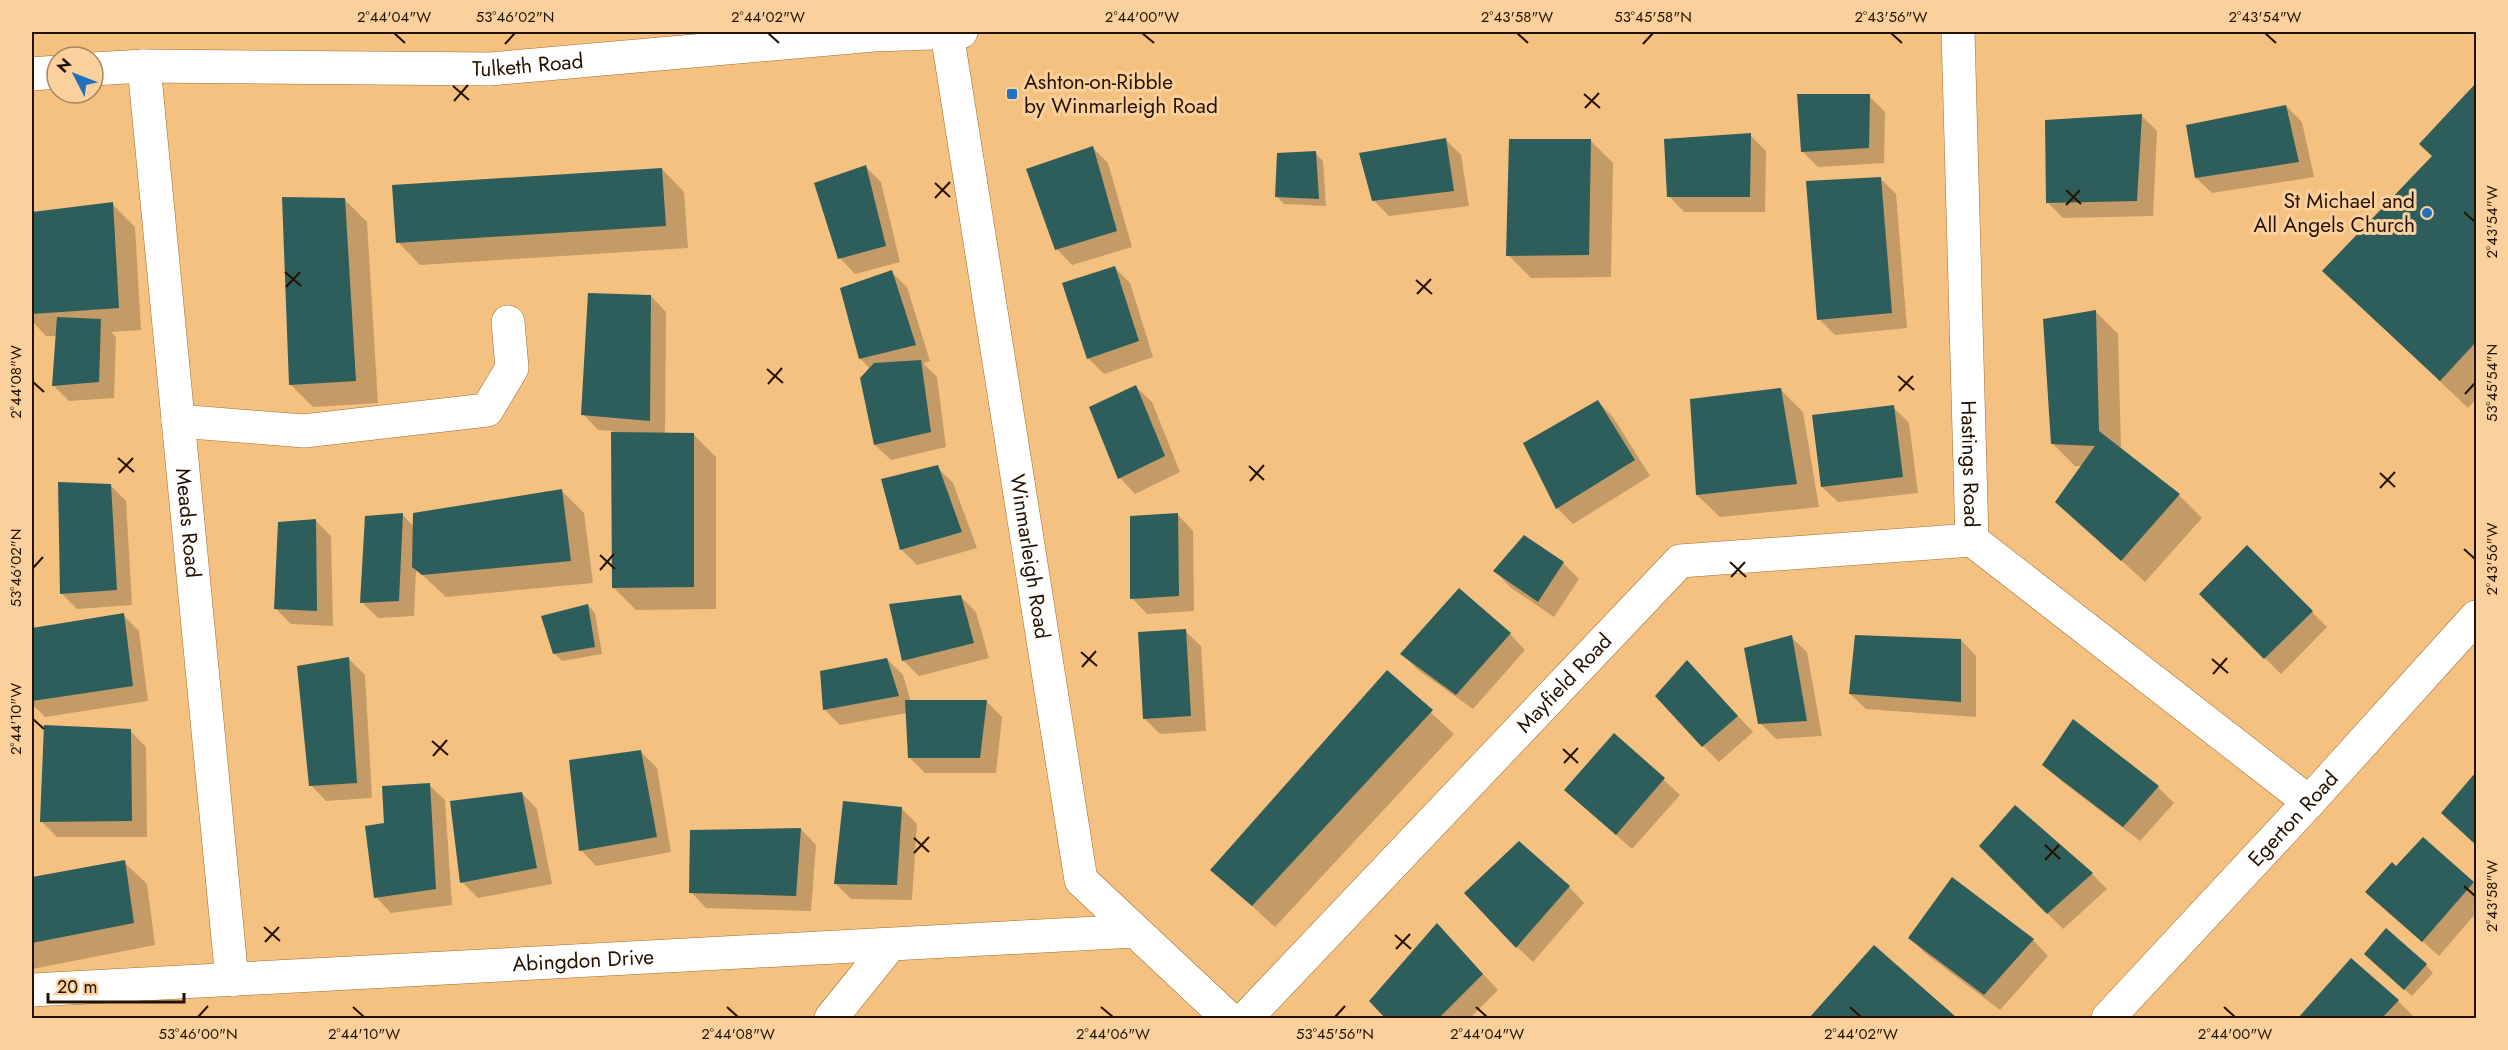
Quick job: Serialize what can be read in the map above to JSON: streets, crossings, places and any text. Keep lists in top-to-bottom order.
{
  "streets": {
    "street": [
      "Tulketh Road",
      "Hastings Road",
      "Meads Road",
      "Winmarleigh Road",
      "Mayfield Road",
      "Egerton Road",
      "Abingdon Drive"
    ]
  },
  "crossings": [
    ["Tulketh Road", "Meads Road"],
    ["Tulketh Road", "Winmarleigh Road"],
    ["Hastings Road", "Mayfield Road"],
    ["Hastings Road", "Egerton Road"],
    ["Meads Road", "Abingdon Drive"],
    ["Winmarleigh Road", "Abingdon Drive"]
  ],
  "places": {
    "transit": ["Ashton-on-Ribble by Winmarleigh Road"],
    "other": ["St Michael and All Angels Church"]
  },
  "scale_bar": "20 m",
  "north": "top left",
  "coordinates": [
    "2°44'04\"W",
    "53°46'02\"N",
    "2°44'02\"W",
    "2°44'00\"W",
    "2°43'58\"W",
    "53°45'58\"N",
    "2°43'56\"W",
    "2°43'54\"W",
    "2°44'08\"W",
    "53°45'54\"N",
    "2°44'10\"W",
    "53°46'00\"N",
    "2°44'06\"W",
    "53°45'56\"N"
  ]
}
